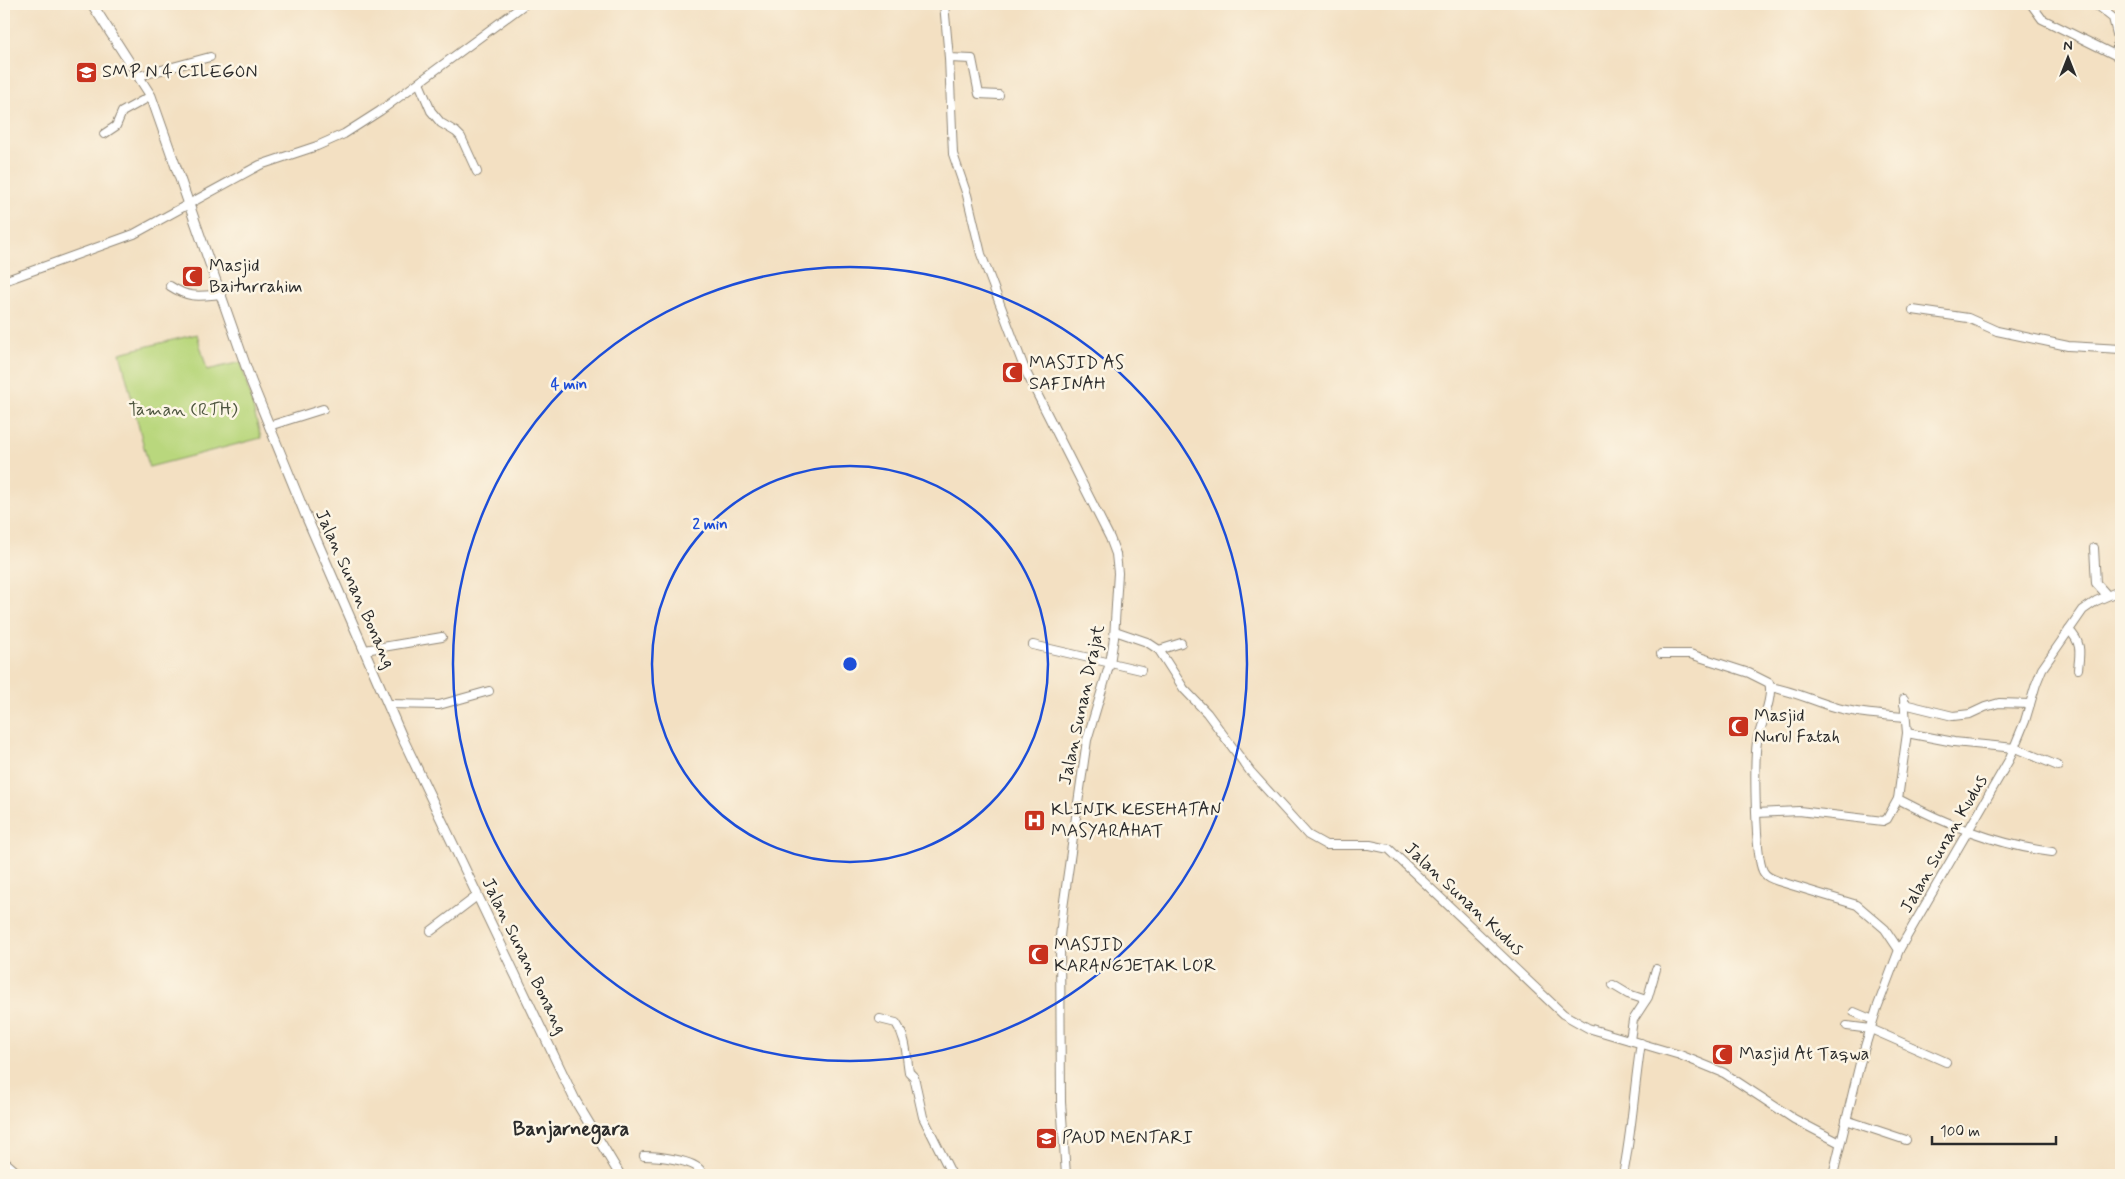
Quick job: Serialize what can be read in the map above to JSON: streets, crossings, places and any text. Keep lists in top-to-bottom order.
{
  "streets": {
    "street": ["Jalan Sunan Bonang", "Jalan Sunan Drajat", "Jalan Sunan Kudus"]
  },
  "crossings": [
    ["Jalan Sunan Drajat", "Jalan Sunan Kudus"]
  ],
  "districts": ["Banjarnegara"],
  "parks": ["Taman (RTH)"],
  "places": {
    "school or university": ["SMP N 4 CILEGON", "PAUD MENTARI"],
    "mosque": [
      "Masjid Baiturrahim",
      "MASJID AS SAFINAH",
      "Masjid Nurul Fatah",
      "MASJID KARANGJETAK LOR",
      "Masjid At Taqwa"
    ],
    "hospital": ["KLINIK KESEHATAN MASYARAHAT"]
  },
  "scale_bar": "100 m",
  "north": "top",
  "rings": ["4 min", "2 min"]
}
